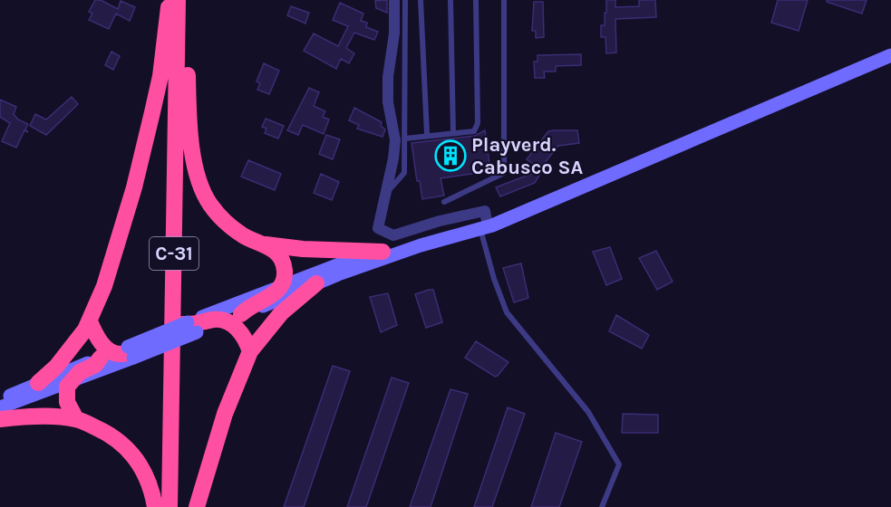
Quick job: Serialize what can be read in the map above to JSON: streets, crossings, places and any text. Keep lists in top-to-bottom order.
{
  "streets": {
    "highway": ["C-31"]
  },
  "places": {
    "building": ["Playverd. Cabusco SA"]
  }
}
